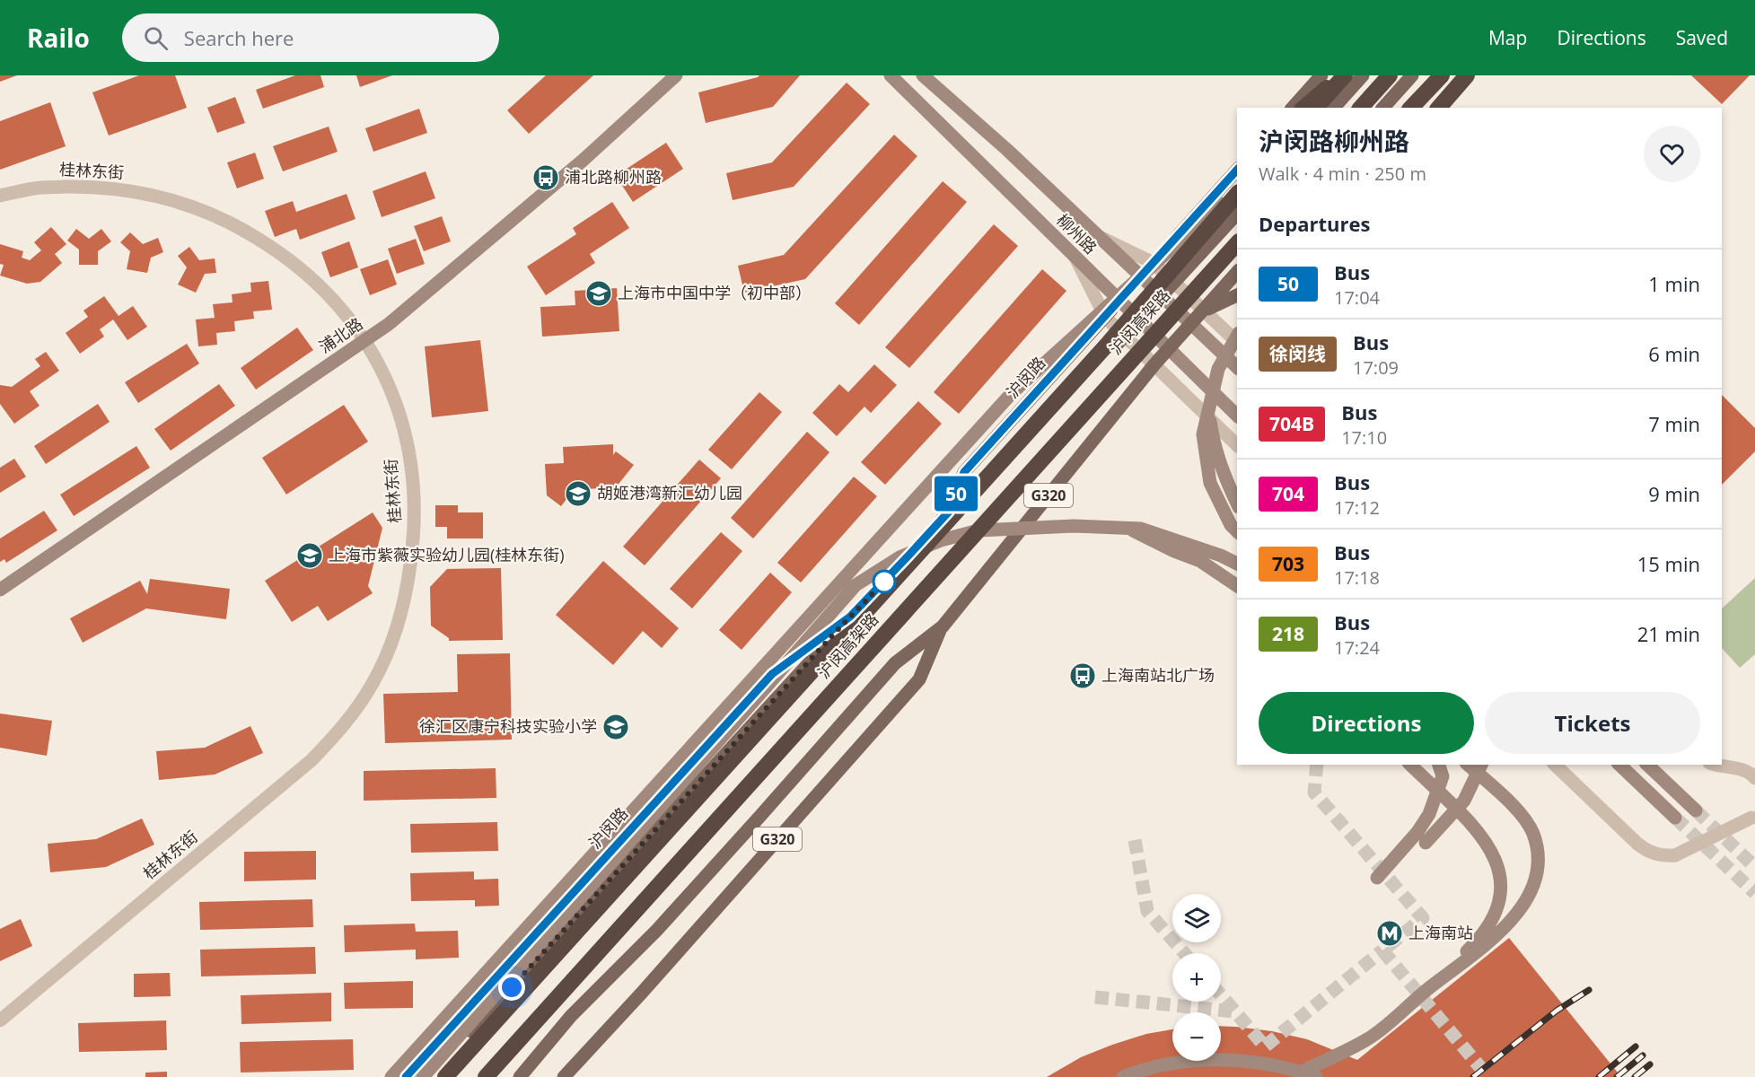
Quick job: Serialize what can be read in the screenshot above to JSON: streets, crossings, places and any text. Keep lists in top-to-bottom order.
{
  "streets": {
    "highway": ["沪闵高架路"],
    "main road": [
      "柳州路",
      "浦北路",
      "沪闵路",
      "G320"
    ],
    "street": ["桂林东街"]
  },
  "crossings": [
    ["桂林东街", "浦北路"],
    ["柳州路", "沪闵路"],
    ["柳州路", "G320"]
  ],
  "places": {
    "bus stop": ["浦北路柳州路", "上海南站北广场"],
    "school or university": [
      "上海市中国中学（初中部）",
      "胡姬港湾新汇幼儿园",
      "上海市紫薇实验幼儿园(桂林东街)",
      "徐汇区康宁科技实验小学"
    ],
    "metro station": ["上海南站"]
  },
  "lines": ["bus line 50"],
  "page": {
    "header": "Railo",
    "search": "Search here",
    "nav": ["Map", "Directions", "Saved"],
    "on_map": "50",
    "heading": [
      ["沪闵路柳州路", "Walk · 4 min · 250 m"],
      "Departures"
    ],
    "list": [
      {
        "mark": "50",
        "name": "Bus",
        "note": "17:04",
        "value": "1 min"
      },
      {
        "mark": "徐闵线",
        "name": "Bus",
        "note": "17:09",
        "value": "6 min"
      },
      {
        "mark": "704B",
        "name": "Bus",
        "note": "17:10",
        "value": "7 min"
      },
      {
        "mark": "704",
        "name": "Bus",
        "note": "17:12",
        "value": "9 min"
      },
      {
        "mark": "703",
        "name": "Bus",
        "note": "17:18",
        "value": "15 min"
      },
      {
        "mark": "218",
        "name": "Bus",
        "note": "17:24",
        "value": "21 min"
      }
    ],
    "buttons": ["Directions", "Tickets"],
    "map_buttons": ["+", "−"]
  }
}
